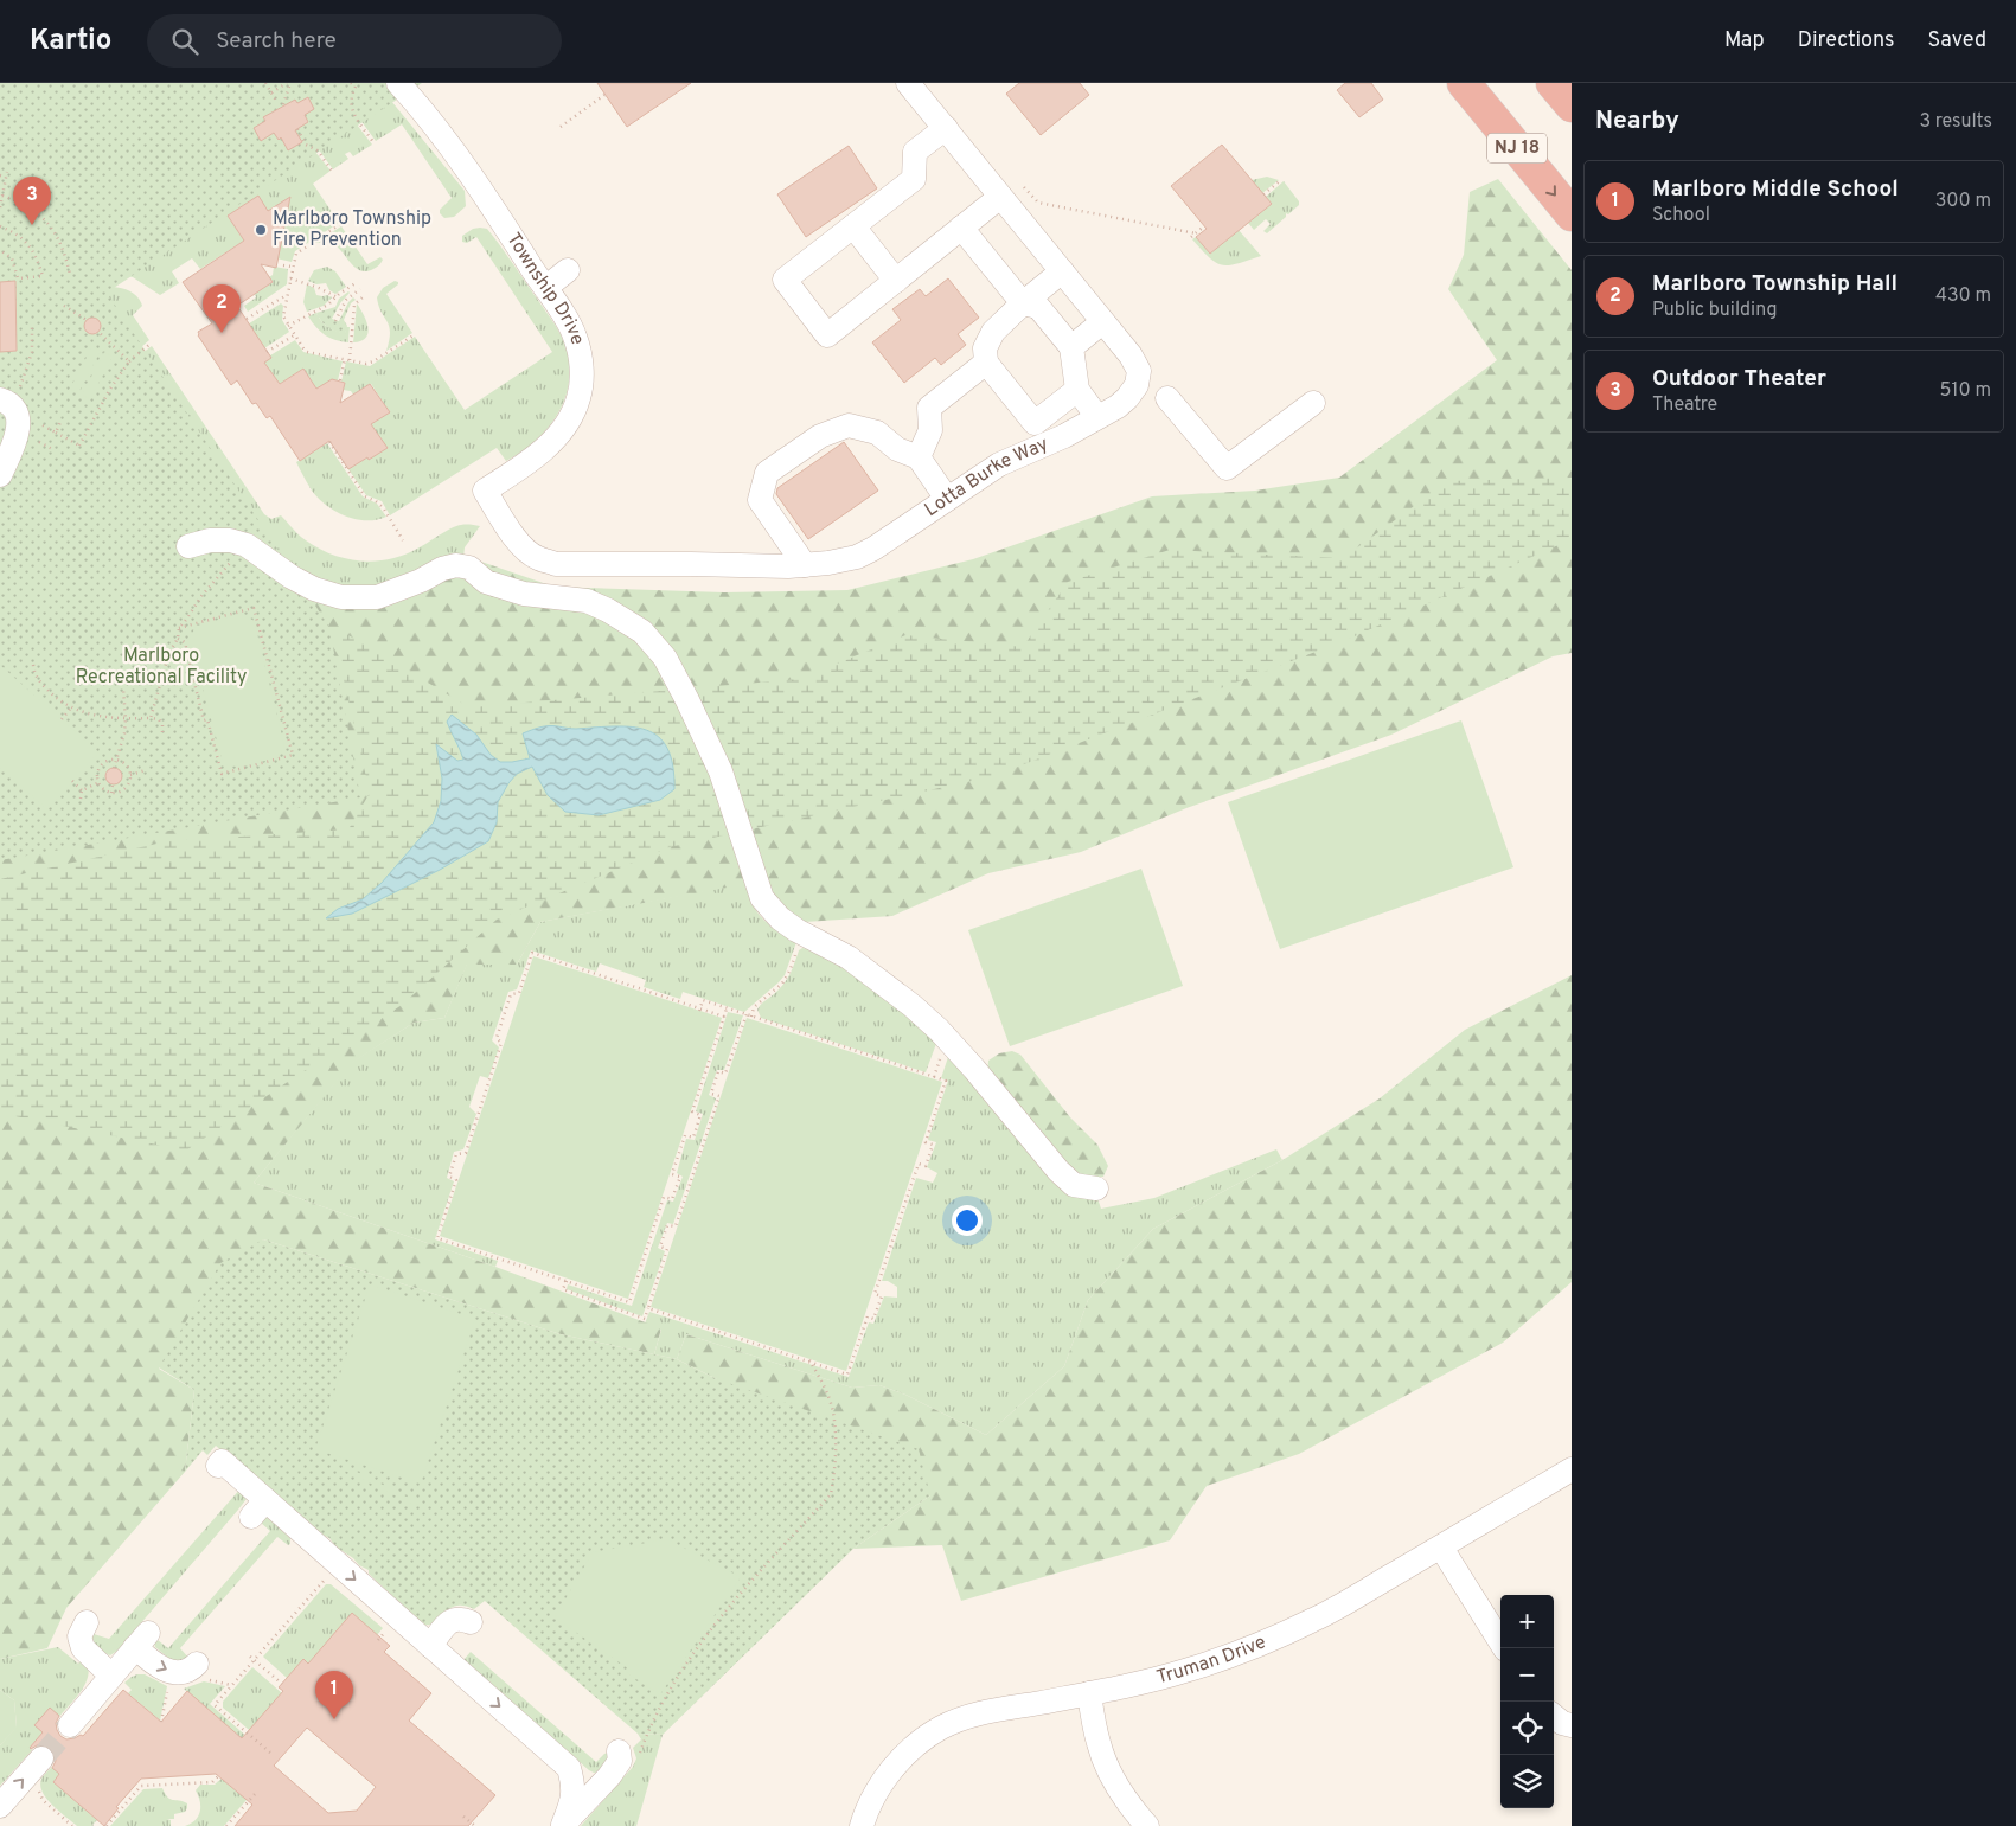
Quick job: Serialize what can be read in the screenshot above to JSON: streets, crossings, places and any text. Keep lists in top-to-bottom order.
{
  "streets": {
    "highway": ["NJ 18"],
    "street": ["Township Drive", "Lotta Burke Way", "Truman Drive"]
  },
  "crossings": [
    ["Township Drive", "Lotta Burke Way"]
  ],
  "parks": ["Marlboro Recreational Facility"],
  "places": ["Marlboro Township Fire Prevention"],
  "page": {
    "header": "Kartio",
    "search": "Search here",
    "nav": ["Map", "Directions", "Saved"],
    "heading": ["Nearby", "3 results"],
    "list": [
      {
        "mark": "1",
        "name": "Marlboro Middle School",
        "note": "School",
        "value": "300 m"
      },
      {
        "mark": "2",
        "name": "Marlboro Township Hall",
        "note": "Public building",
        "value": "430 m"
      },
      {
        "mark": "3",
        "name": "Outdoor Theater",
        "note": "Theatre",
        "value": "510 m"
      }
    ],
    "pins": ["3", "2", "1"],
    "map_buttons": ["+", "−"]
  }
}
